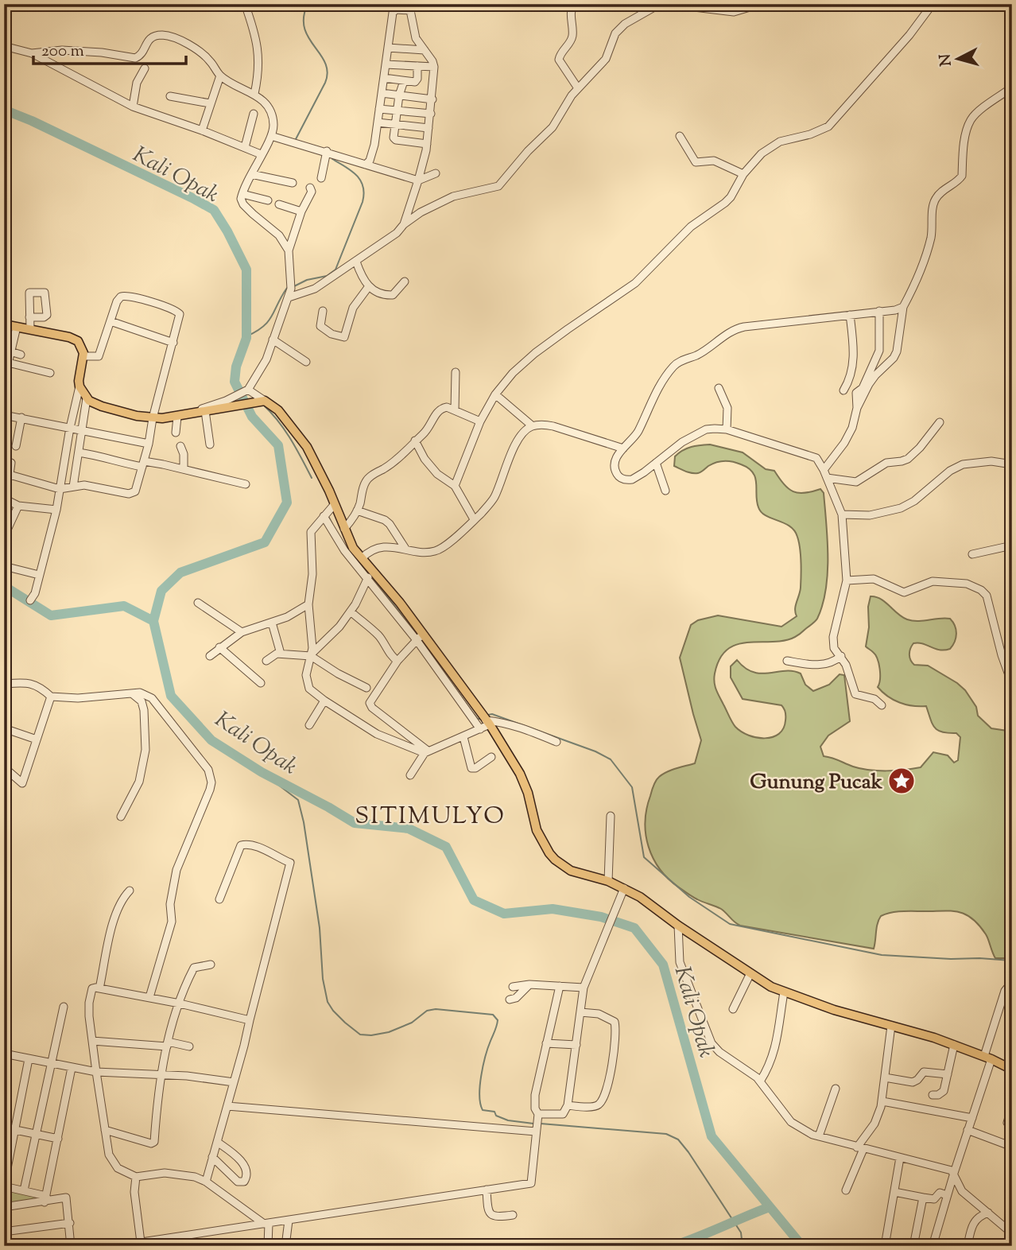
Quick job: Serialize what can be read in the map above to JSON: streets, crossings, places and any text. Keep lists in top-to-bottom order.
{
  "districts": ["SITIMULYO"],
  "water": ["Kali Opak"],
  "places": {
    "place": ["Gunung Pucak"]
  },
  "scale_bar": "200 m",
  "north": "left"
}
